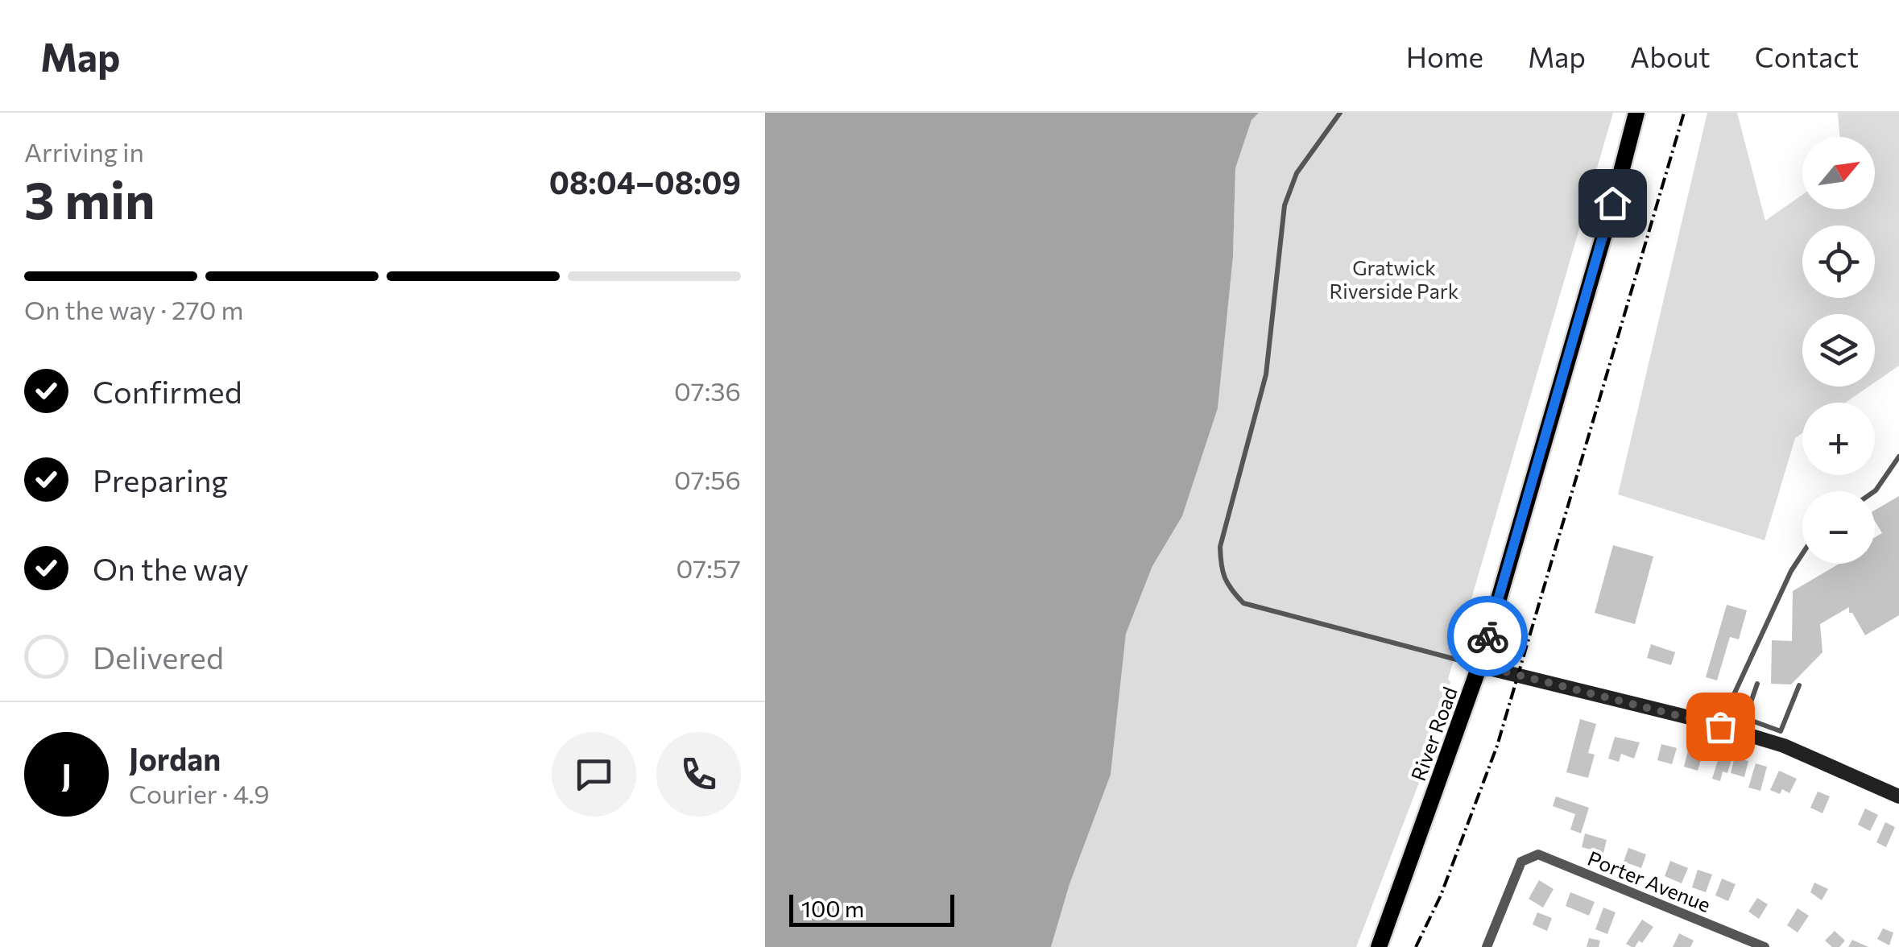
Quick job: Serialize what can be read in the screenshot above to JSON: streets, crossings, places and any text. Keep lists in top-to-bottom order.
{
  "streets": {
    "main road": ["River Road"],
    "street": ["Porter Avenue"]
  },
  "parks": ["Gratwick Riverside Park"],
  "scale_bar": "100 m",
  "north": "top right",
  "page": {
    "header": "Map",
    "nav": [
      "Home",
      "Map",
      "About",
      "Contact"
    ],
    "heading": ["3 min", "Arriving in", "08:04–08:09"],
    "panel": ["Jordan", "Courier · 4.9"],
    "map_buttons": ["+", "−"],
    "bar": "On the way · 270 m",
    "list": [
      ["Confirmed", "07:36"],
      ["Preparing", "07:56"],
      ["On the way", "07:57"],
      "Delivered"
    ],
    "round": "J",
    "scale": "100 m"
  }
}
